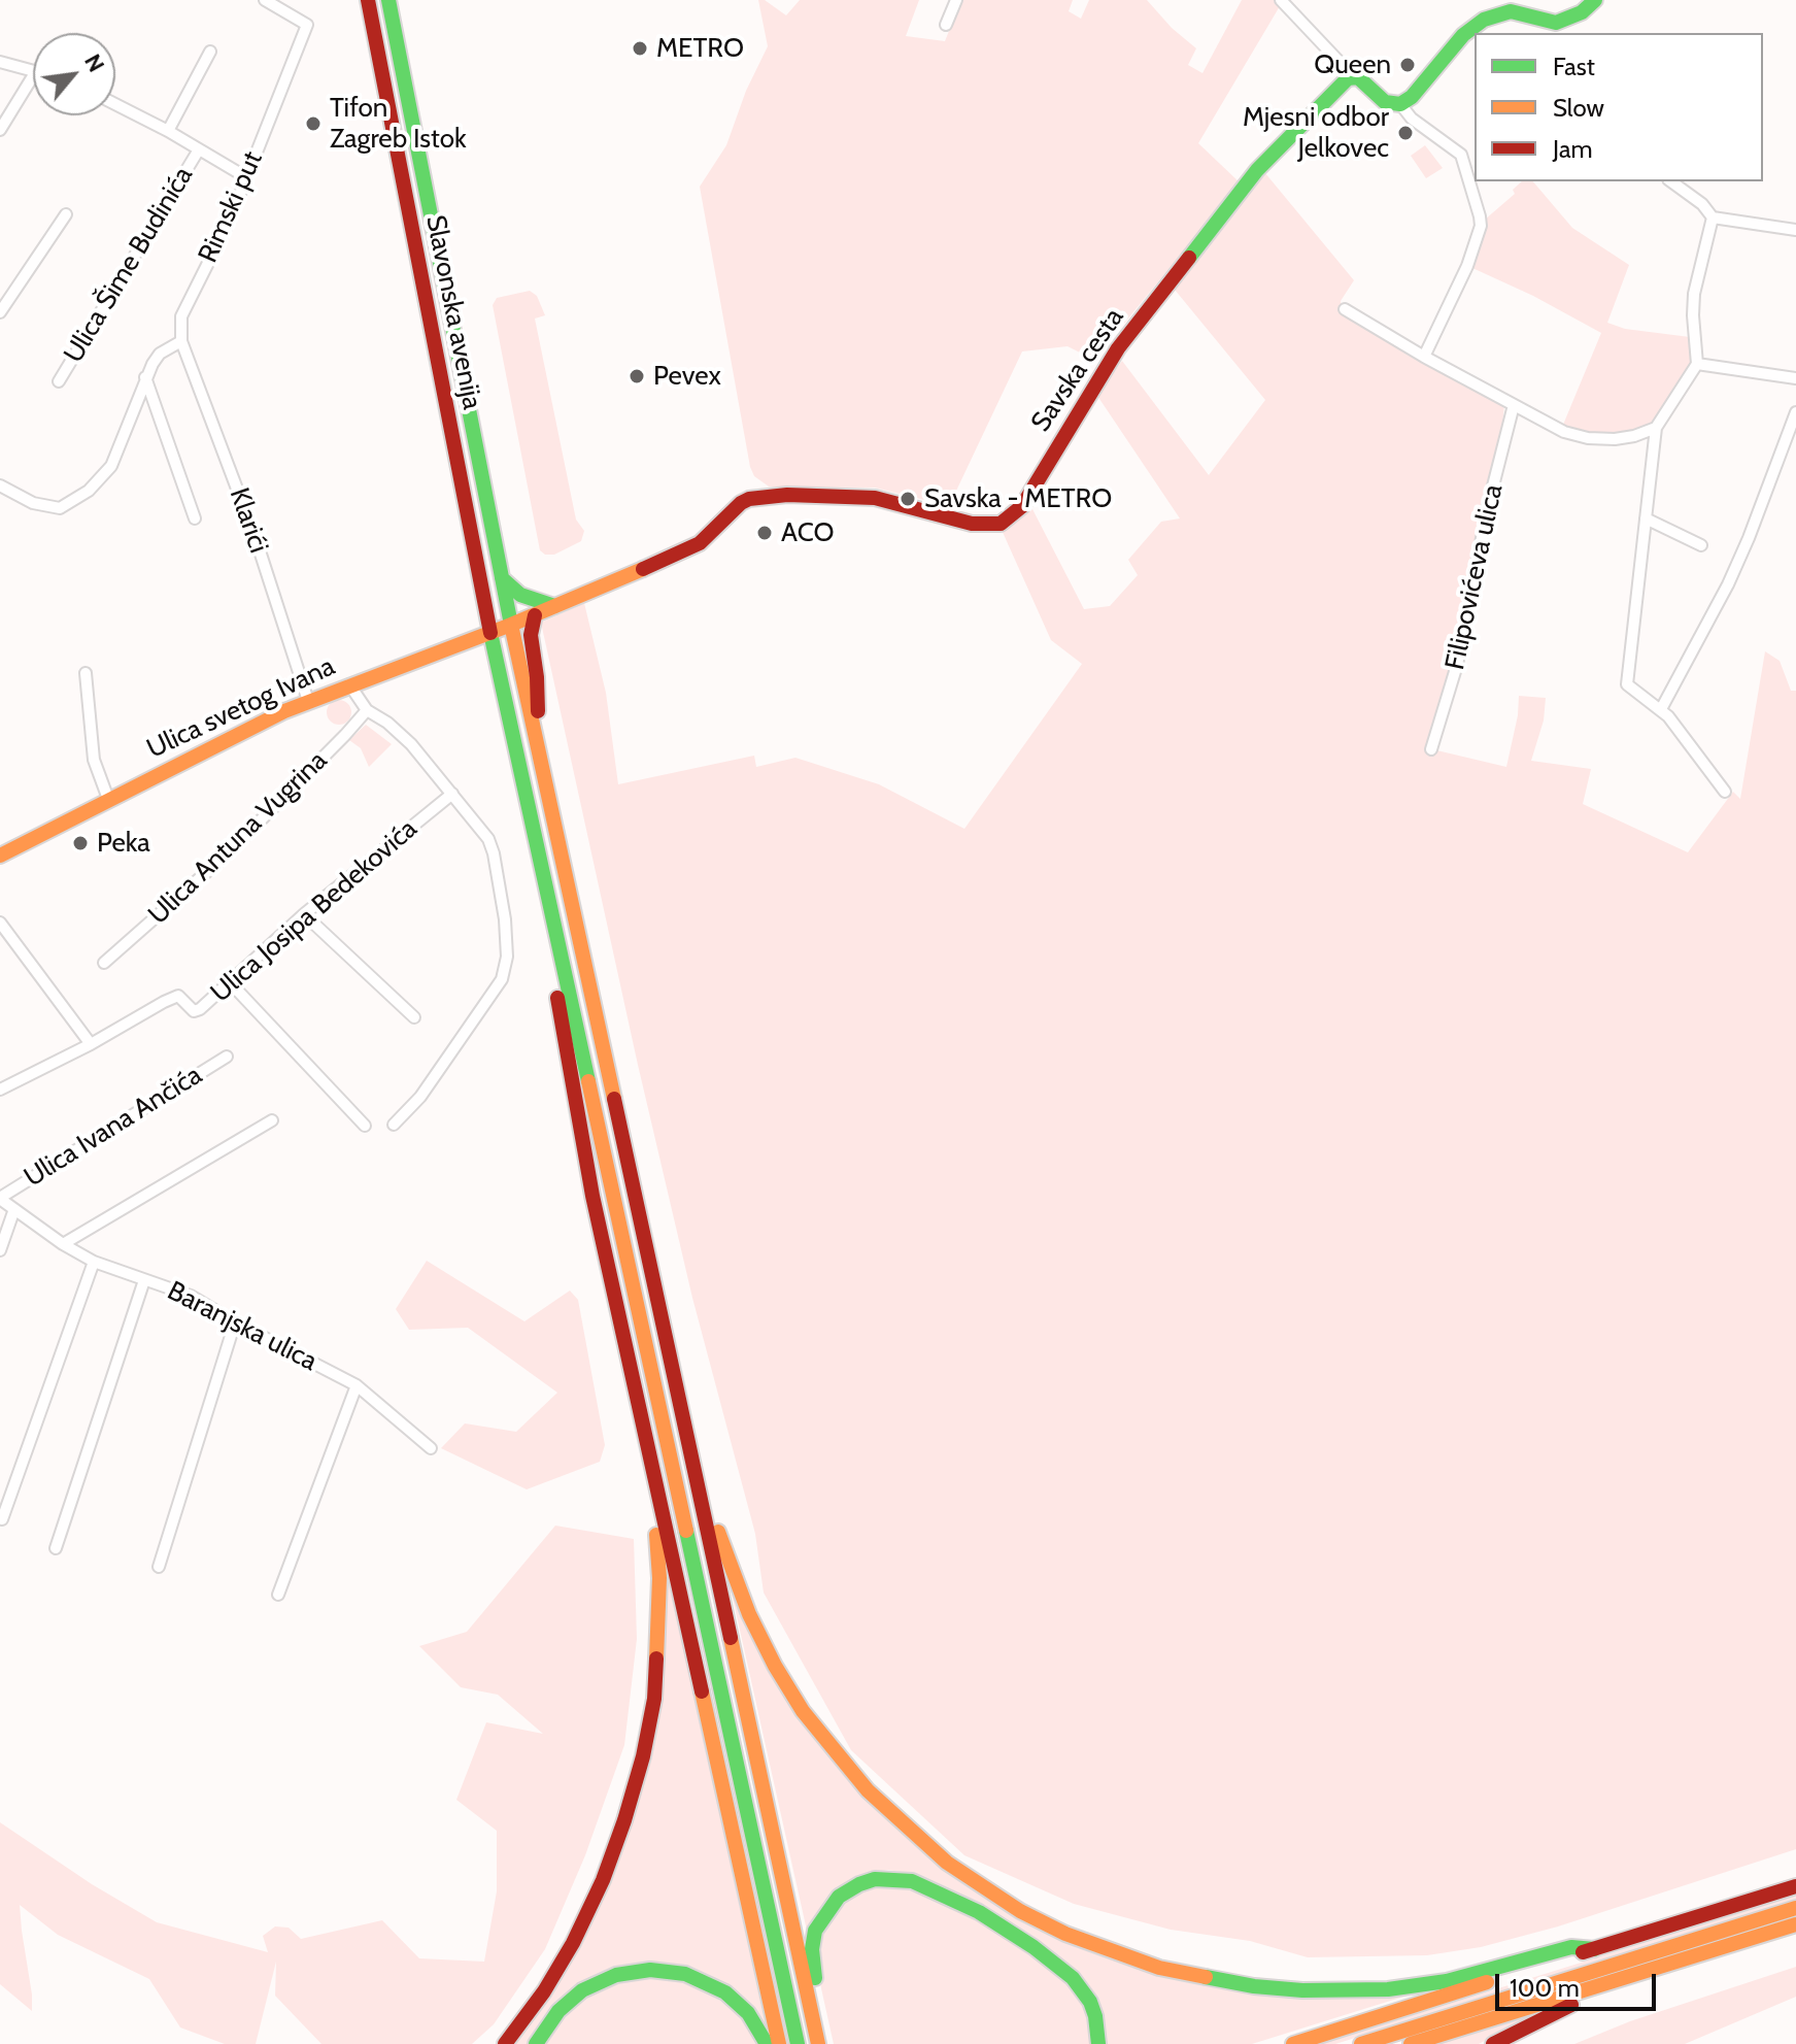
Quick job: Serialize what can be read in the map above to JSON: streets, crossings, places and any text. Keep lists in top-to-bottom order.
{
  "streets": {
    "main road": ["Slavonska avenija", "Savska cesta", "Ulica svetog Ivana"],
    "street": [
      "Rimski put",
      "Ulica Šime Budinića",
      "Klarići",
      "Filipovićeva ulica",
      "Ulica Antuna Vugrina",
      "Ulica Josipa Bedekovića",
      "Ulica Ivana Ančića",
      "Baranjska ulica"
    ]
  },
  "crossings": [
    ["Rimski put", "Klarići"],
    ["Slavonska avenija", "Savska cesta"],
    ["Slavonska avenija", "Ulica svetog Ivana"],
    ["Savska cesta", "Ulica svetog Ivana"],
    ["Klarići", "Ulica svetog Ivana"],
    ["Ulica Ivana Ančića", "Baranjska ulica"]
  ],
  "places": [
    "METRO",
    "Queen",
    "Tifon Zagreb Istok",
    "Mjesni odbor Jelkovec",
    "Pevex",
    "Savska - METRO",
    "ACO",
    "Peka"
  ],
  "legend": ["Fast", "Slow", "Jam"],
  "scale_bar": "100 m",
  "north": "top right"
}
